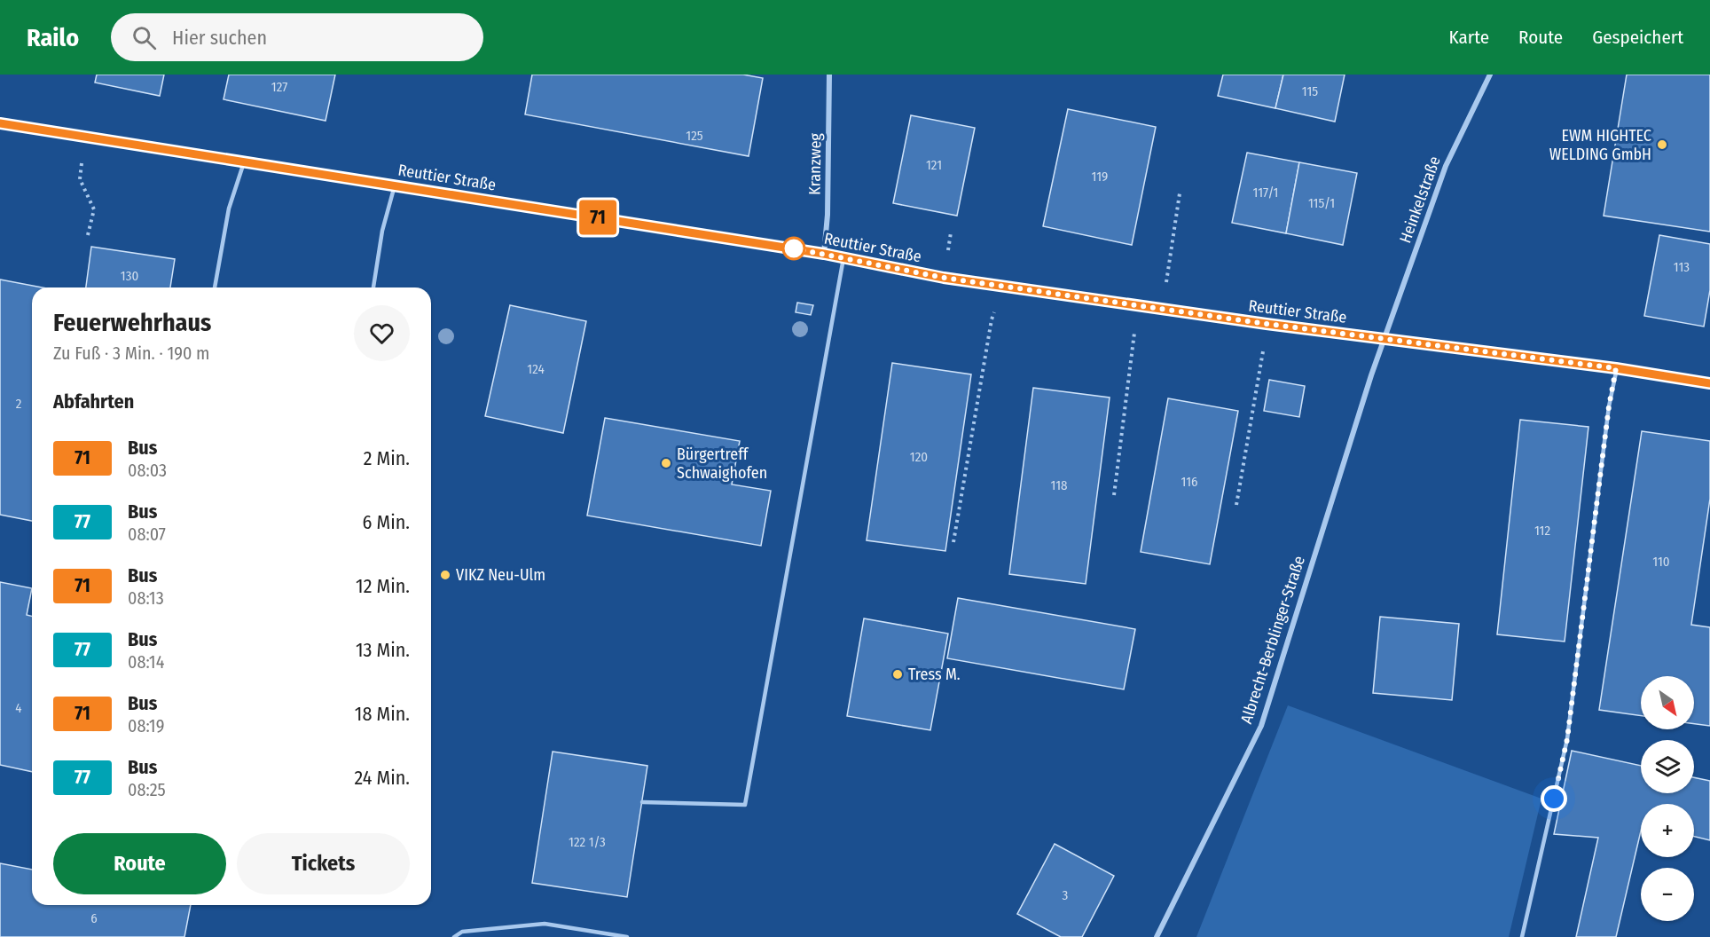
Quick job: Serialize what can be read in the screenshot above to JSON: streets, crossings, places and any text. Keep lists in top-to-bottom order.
{
  "streets": {
    "main road": ["Reuttier Straße"],
    "street": ["Kranzweg", "Heinkelstraße", "Albrecht-Berblinger-Straße"]
  },
  "crossings": [
    ["Kranzweg", "Reuttier Straße"],
    ["Reuttier Straße", "Heinkelstraße"],
    ["Reuttier Straße", "Albrecht-Berblinger-Straße"],
    ["Heinkelstraße", "Albrecht-Berblinger-Straße"]
  ],
  "places": [
    "EWM HIGHTEC WELDING GmbH",
    "Bürgertreff Schwaighofen",
    "VIKZ Neu-Ulm",
    "Tress M."
  ],
  "lines": ["bus line 71"],
  "house_numbers": [
    "127",
    "115",
    "125",
    "121",
    "119",
    "117/1",
    "115/1",
    "113",
    "130",
    "124",
    "2",
    "120",
    "116",
    "118",
    "112",
    "110",
    "4",
    "122 1/3",
    "3",
    "6"
  ],
  "north": "bottom right",
  "page": {
    "header": "Railo",
    "search": "Hier suchen",
    "nav": ["Karte", "Route", "Gespeichert"],
    "on_map": "71",
    "heading": [
      ["Feuerwehrhaus", "Zu Fuß · 3 Min. · 190 m"],
      "Abfahrten"
    ],
    "list": [
      {
        "mark": "71",
        "name": "Bus",
        "note": "08:03",
        "value": "2 Min."
      },
      {
        "mark": "77",
        "name": "Bus",
        "note": "08:07",
        "value": "6 Min."
      },
      {
        "mark": "71",
        "name": "Bus",
        "note": "08:13",
        "value": "12 Min."
      },
      {
        "mark": "77",
        "name": "Bus",
        "note": "08:14",
        "value": "13 Min."
      },
      {
        "mark": "71",
        "name": "Bus",
        "note": "08:19",
        "value": "18 Min."
      },
      {
        "mark": "77",
        "name": "Bus",
        "note": "08:25",
        "value": "24 Min."
      }
    ],
    "map_buttons": ["+", "−"],
    "buttons": ["Route", "Tickets"]
  }
}
